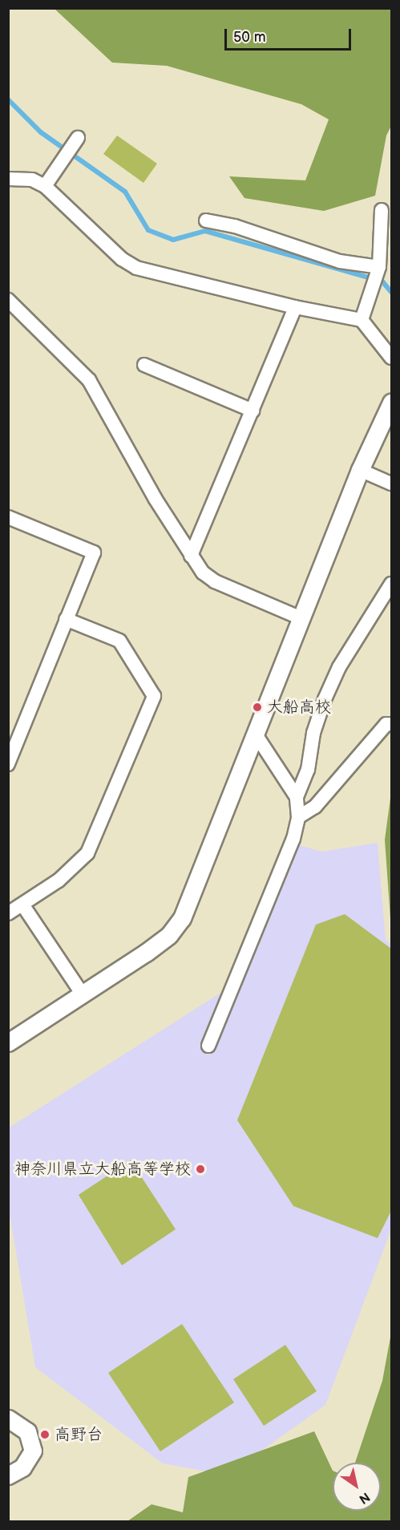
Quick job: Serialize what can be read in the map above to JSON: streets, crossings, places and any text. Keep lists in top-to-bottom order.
{
  "places": ["大船高校", "神奈川県立大船高等学校", "高野台"],
  "scale_bar": "50 m",
  "north": "bottom right"
}
